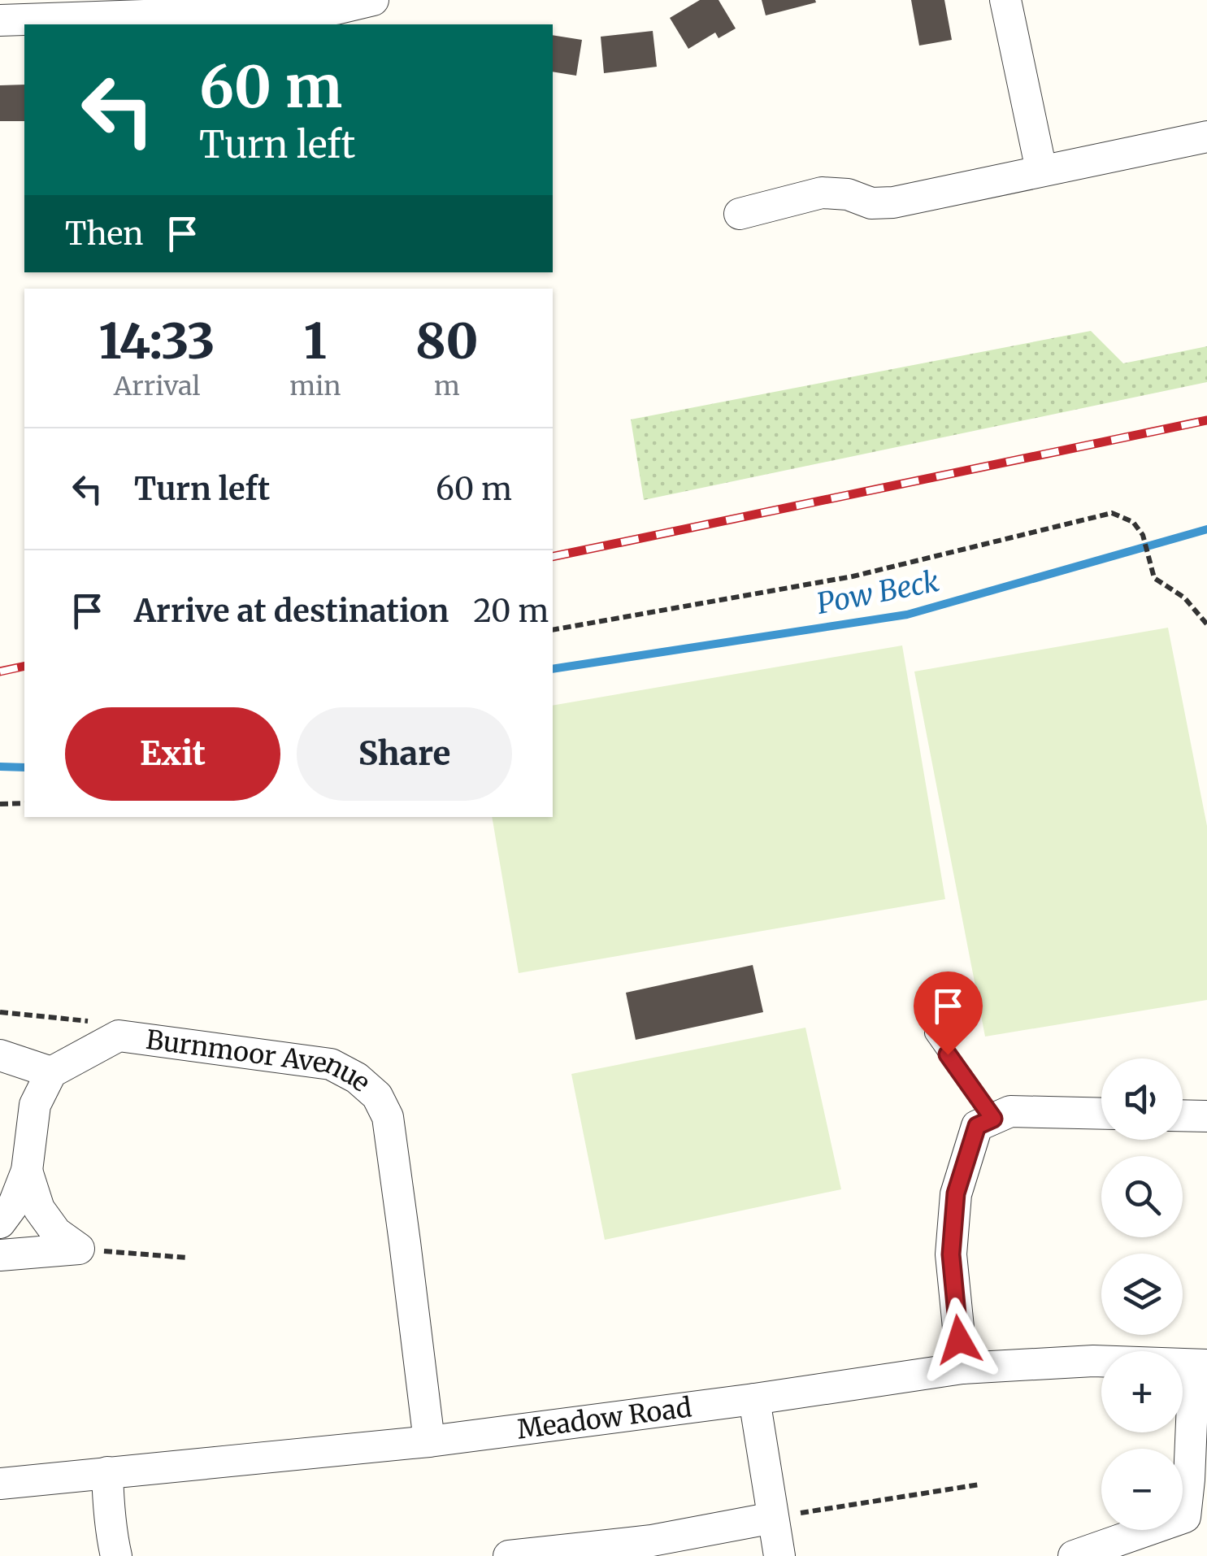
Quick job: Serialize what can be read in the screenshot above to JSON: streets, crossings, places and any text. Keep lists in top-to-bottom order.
{
  "streets": {
    "street": ["Burnmoor Avenue", "Meadow Road"]
  },
  "crossings": [
    ["Burnmoor Avenue", "Meadow Road"]
  ],
  "water": ["Pow Beck"],
  "page": {
    "turn": ["60 m", "Turn left"],
    "then": "Then",
    "eta": [
      "14:33",
      "Arrival",
      "1",
      "min",
      "80",
      "m"
    ],
    "list": [
      {
        "name": "Turn left",
        "value": "60 m"
      },
      {
        "name": "Arrive at destination",
        "value": "20 m"
      }
    ],
    "buttons": ["Exit", "Share"],
    "map_buttons": ["+", "−"]
  }
}
